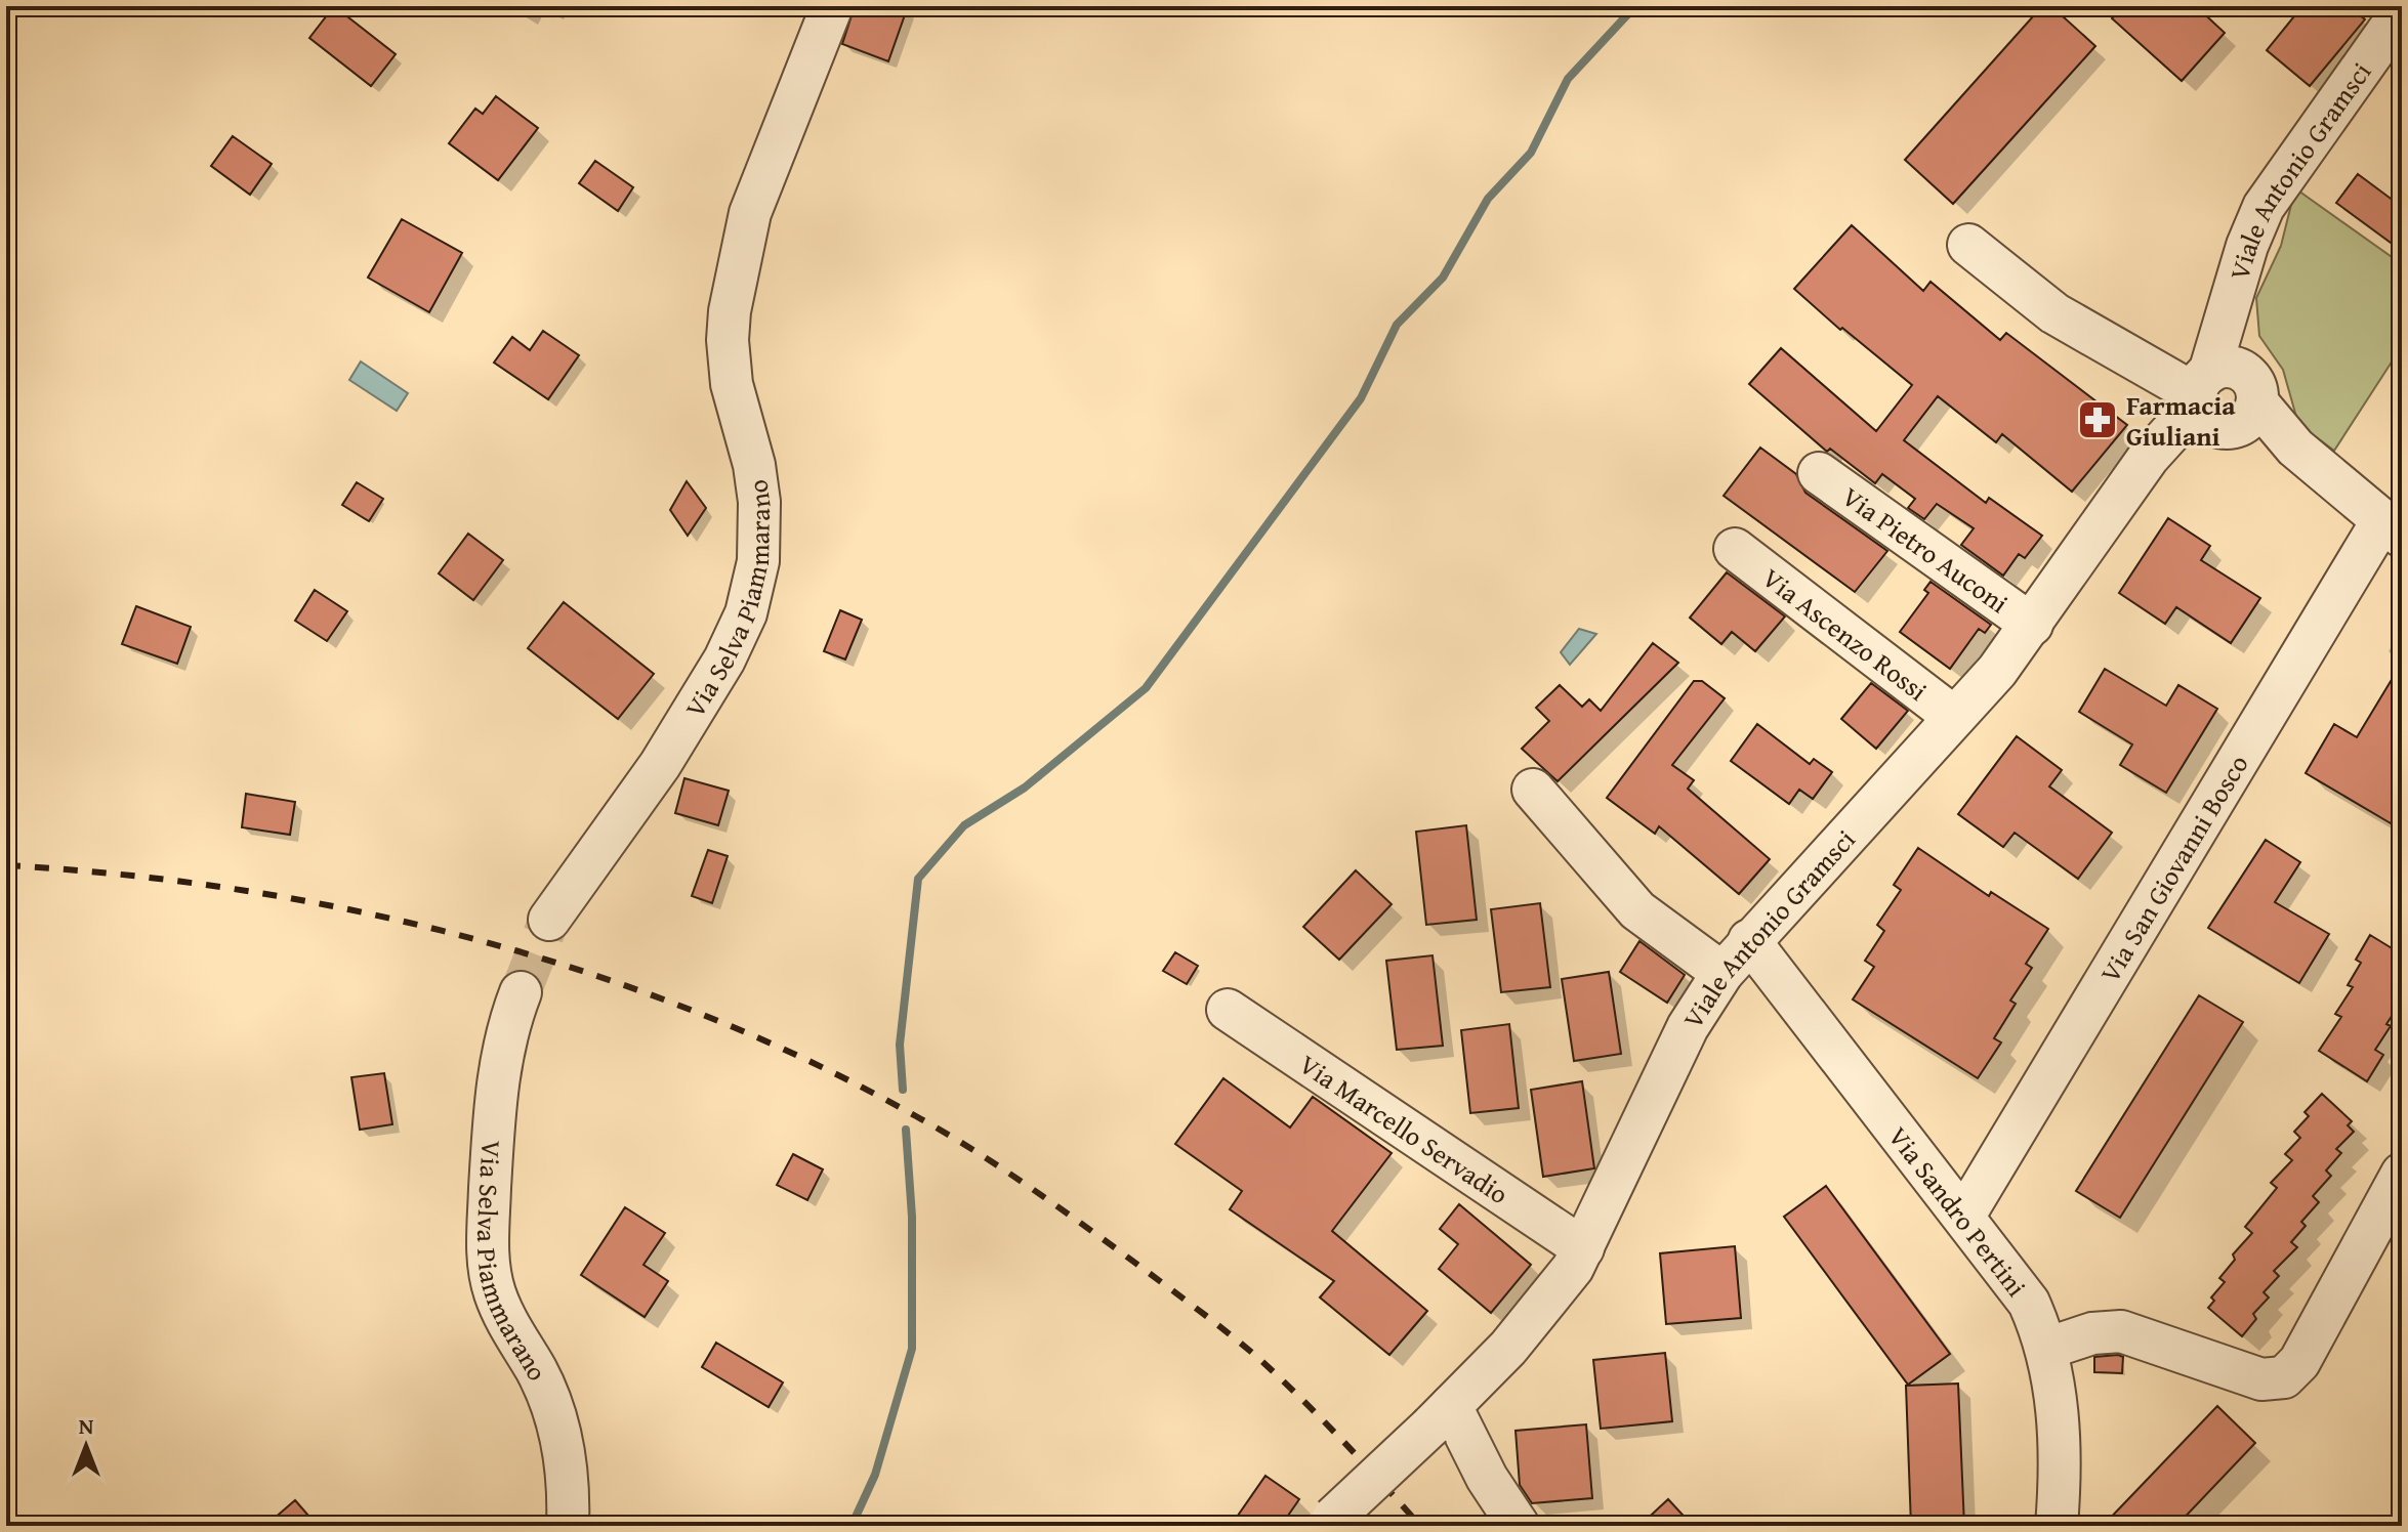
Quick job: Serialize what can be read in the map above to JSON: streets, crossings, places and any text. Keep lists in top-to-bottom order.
{
  "streets": {
    "street": [
      "Viale Antonio Gramsci",
      "Via Pietro Auconi",
      "Via Selva Piammarano",
      "Via Ascenzo Rossi",
      "Via San Giovanni Bosco",
      "Via Marcello Servadio",
      "Via Sandro Pertini"
    ]
  },
  "crossings": [
    ["Viale Antonio Gramsci", "Via Pietro Auconi"],
    ["Viale Antonio Gramsci", "Via Ascenzo Rossi"],
    ["Viale Antonio Gramsci", "Via Marcello Servadio"],
    ["Viale Antonio Gramsci", "Via Sandro Pertini"],
    ["Via San Giovanni Bosco", "Via Sandro Pertini"]
  ],
  "places": {
    "pharmacy": ["Farmacia Giuliani"]
  },
  "north": "top"
}
